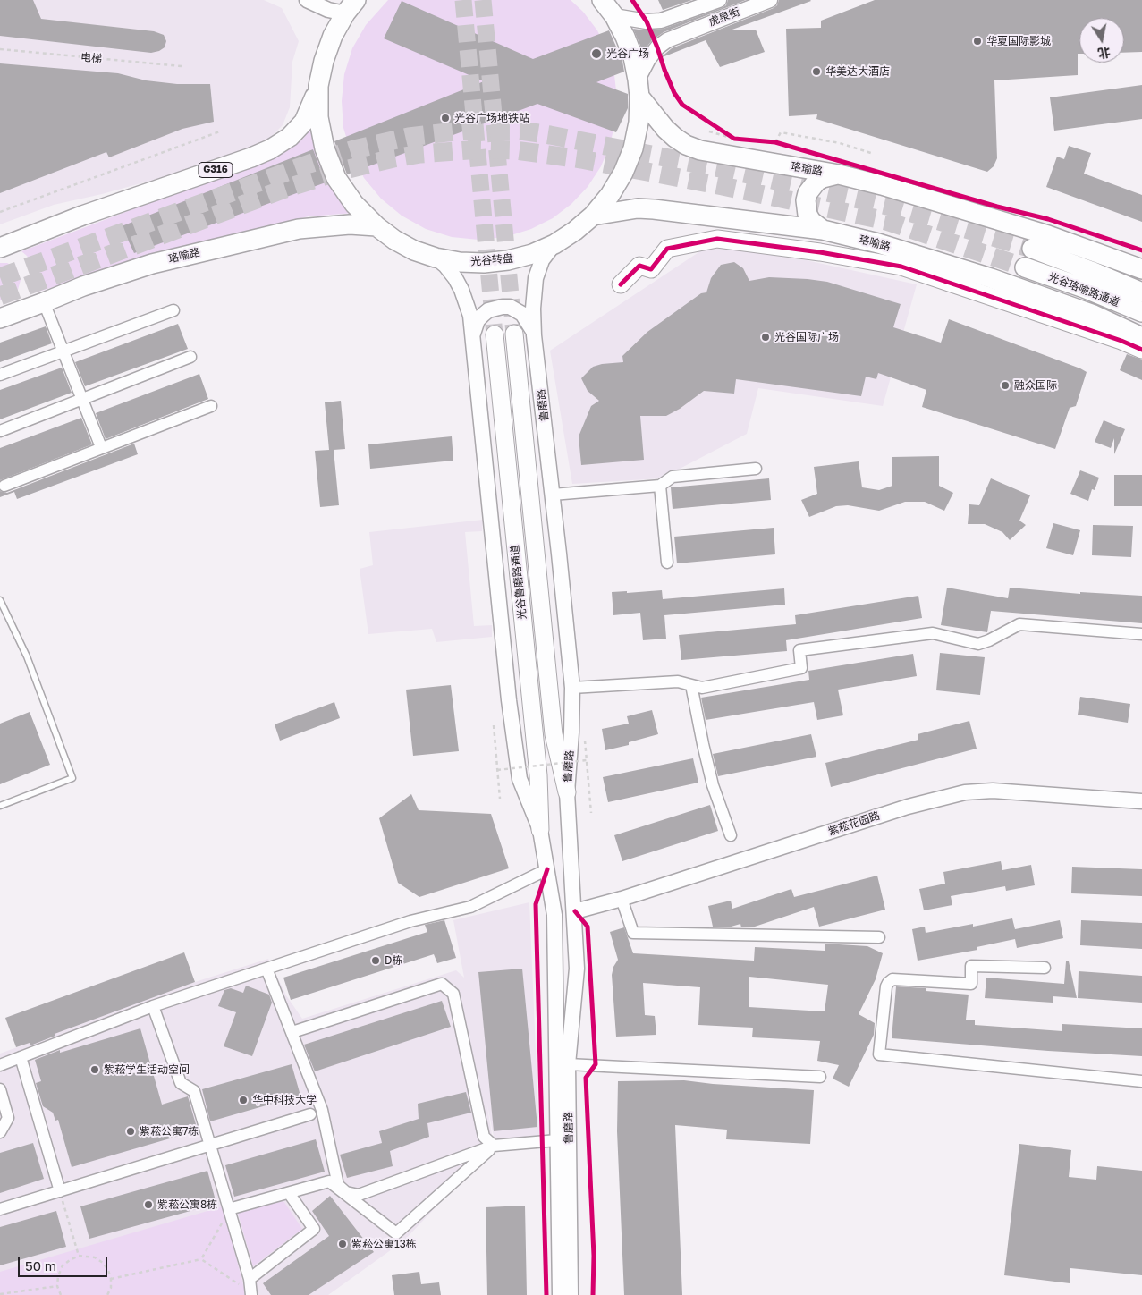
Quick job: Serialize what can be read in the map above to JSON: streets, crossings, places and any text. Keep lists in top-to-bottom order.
{
  "streets": {
    "highway": [
      "珞瑜路",
      "G316",
      "珞喻路",
      "光谷转盘",
      "光谷珞喻路通道"
    ],
    "main road": [
      "虎泉街",
      "鲁磨路",
      "光谷鲁磨路通道",
      "紫菘花园路"
    ],
    "path": ["电梯"]
  },
  "crossings": [
    ["虎泉街", "珞瑜路"],
    ["虎泉街", "光谷转盘"],
    ["珞瑜路", "光谷转盘"],
    ["G316", "光谷转盘"],
    ["珞喻路", "光谷转盘"],
    ["光谷转盘", "鲁磨路"],
    ["鲁磨路", "光谷鲁磨路通道"],
    ["鲁磨路", "紫菘花园路"]
  ],
  "places": [
    "华夏国际影城",
    "光谷广场",
    "华美达大酒店",
    "光谷广场地铁站",
    "光谷国际广场",
    "融众国际",
    "D栋",
    "紫菘学生活动空间",
    "华中科技大学",
    "紫菘公寓7栋",
    "紫菘公寓8栋",
    "紫菘公寓13栋"
  ],
  "scale_bar": "50 m",
  "north": "bottom"
}
